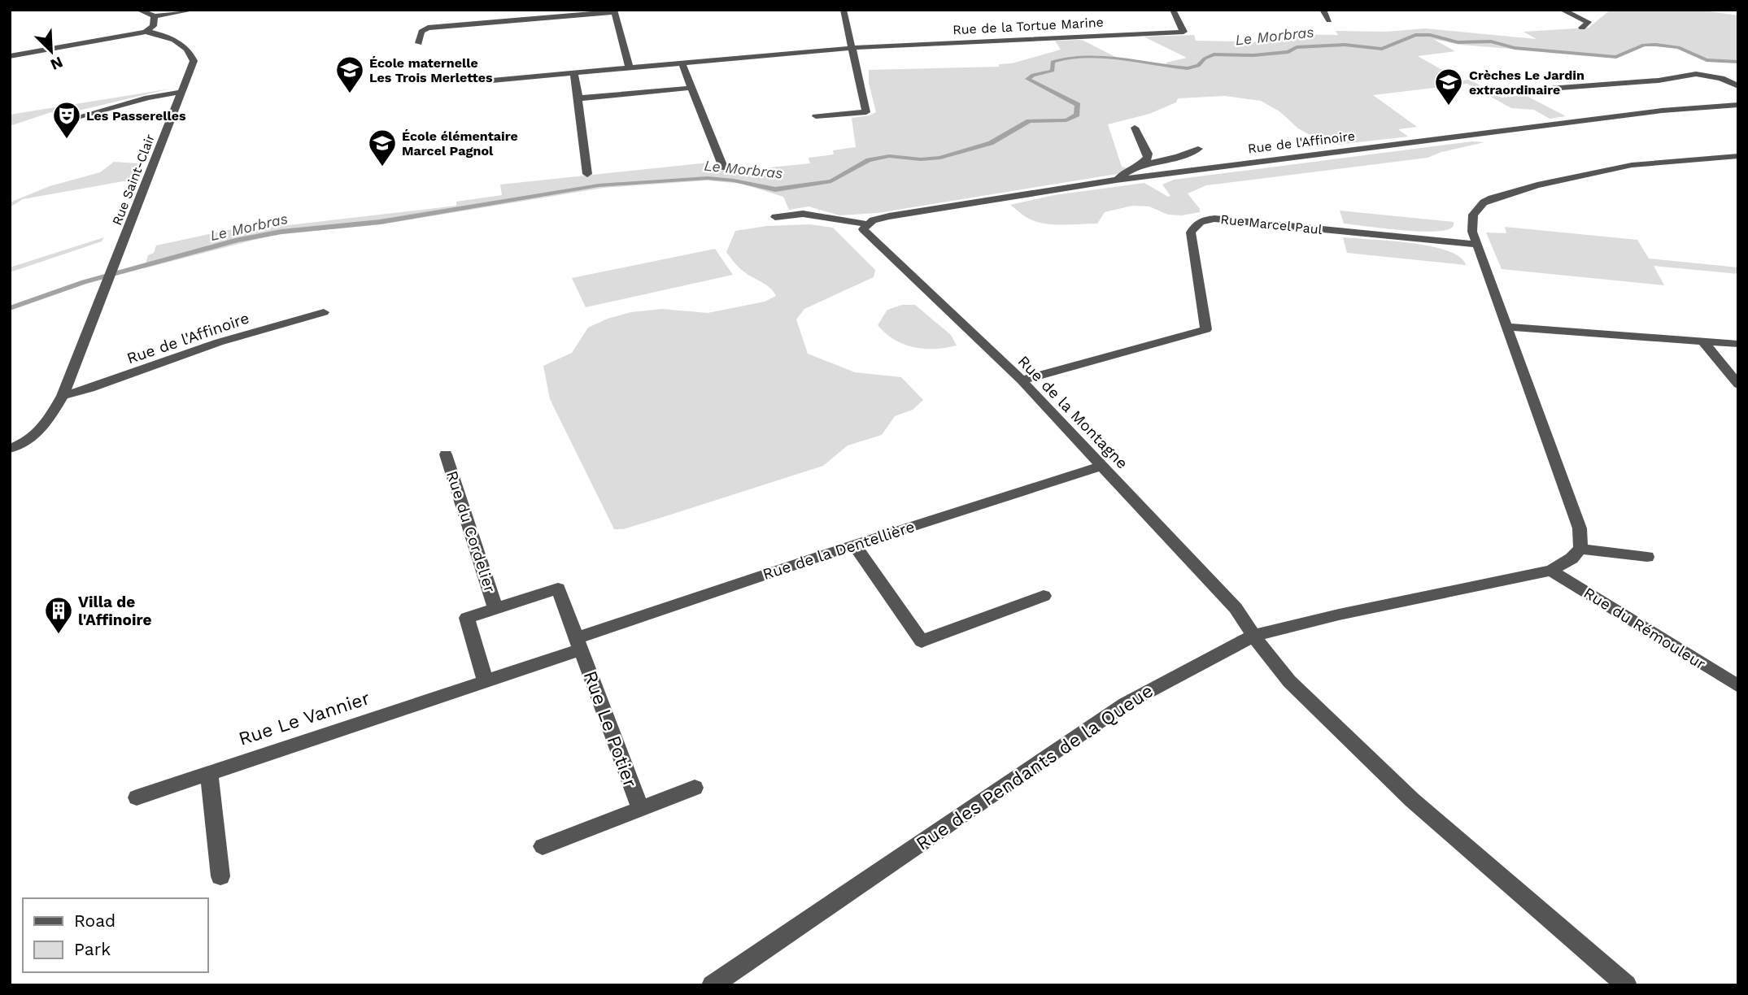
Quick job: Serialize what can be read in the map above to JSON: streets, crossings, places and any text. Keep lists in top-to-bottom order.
{
  "streets": {
    "street": [
      "Rue de la Tortue Marine",
      "Rue de l'Affinoire",
      "Rue Saint-Clair",
      "Rue Marcel Paul",
      "Rue de la Montagne",
      "Rue du Cordelier",
      "Rue de la Dentellière",
      "Rue du Rémouleur",
      "Rue Le Vannier",
      "Rue Le Potier",
      "Rue des Pendants de la Queue"
    ]
  },
  "crossings": [
    ["Rue de l'Affinoire", "Rue Saint-Clair"],
    ["Rue de l'Affinoire", "Rue de la Montagne"],
    ["Rue Marcel Paul", "Rue de la Montagne"],
    ["Rue de la Montagne", "Rue de la Dentellière"],
    ["Rue de la Montagne", "Rue des Pendants de la Queue"],
    ["Rue du Cordelier", "Rue Le Potier"],
    ["Rue de la Dentellière", "Rue Le Vannier"],
    ["Rue de la Dentellière", "Rue Le Potier"],
    ["Rue du Rémouleur", "Rue des Pendants de la Queue"]
  ],
  "water": ["Le Morbras"],
  "places": {
    "school or university": ["École maternelle Les Trois Merlettes", "Crèches Le Jardin extraordinaire", "École élémentaire Marcel Pagnol"],
    "theatre": ["Les Passerelles"],
    "building": ["Villa de l'Affinoire"]
  },
  "legend": ["Road", "Park"],
  "north": "bottom right"
}
